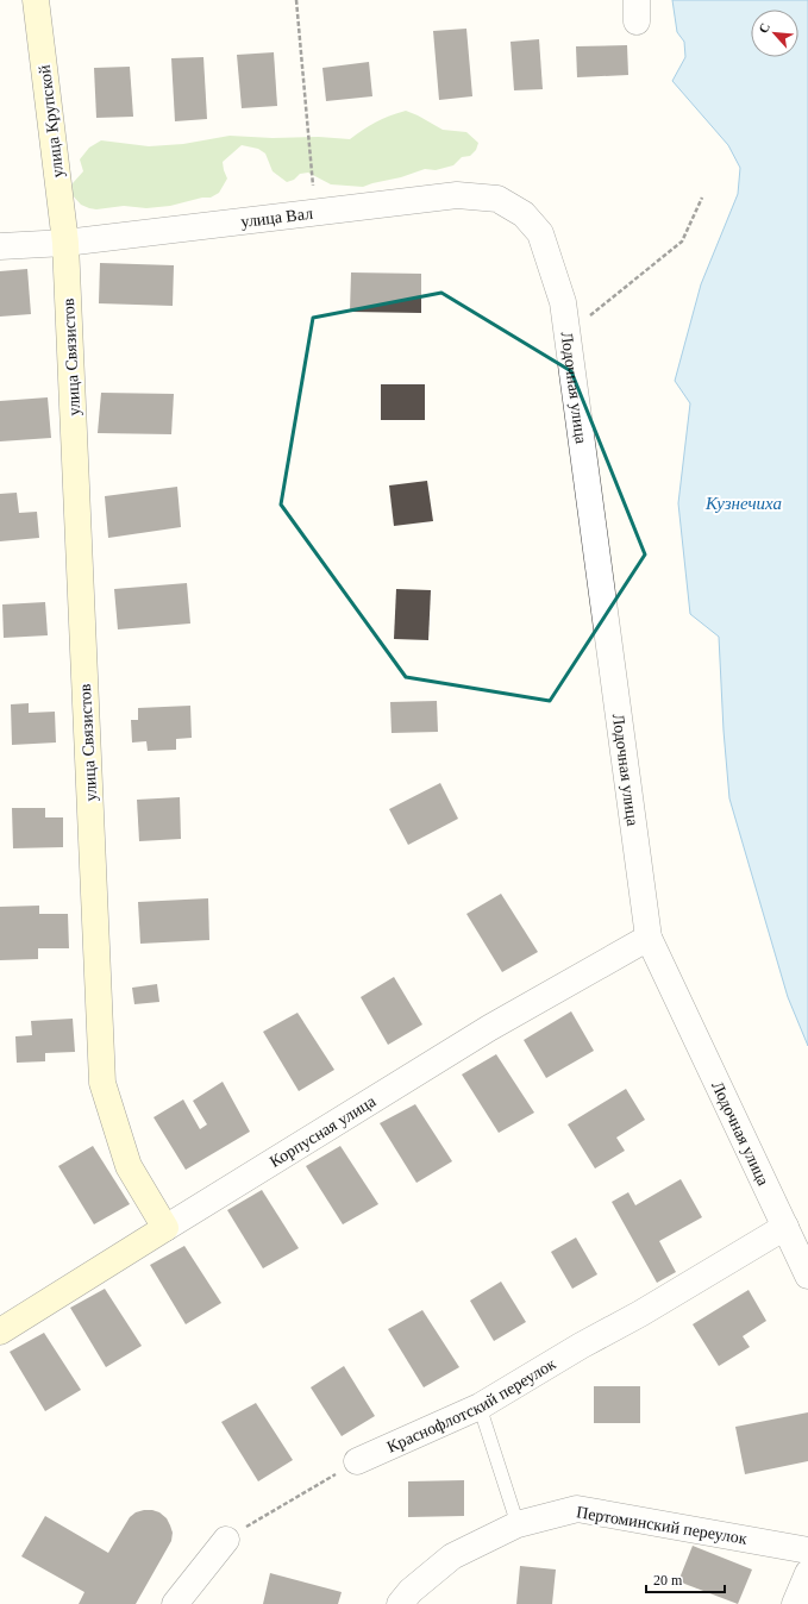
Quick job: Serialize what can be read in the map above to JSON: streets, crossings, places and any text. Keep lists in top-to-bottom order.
{
  "streets": {
    "street": [
      "улица Крупской",
      "улица Вал",
      "улица Связистов",
      "Лодочная улица",
      "Корпусная улица",
      "Краснофлотский переулок",
      "Пертоминский переулок"
    ]
  },
  "crossings": [
    ["улица Крупской", "улица Вал"],
    ["улица Крупской", "улица Связистов"],
    ["улица Вал", "улица Связистов"],
    ["улица Вал", "Лодочная улица"],
    ["улица Связистов", "Корпусная улица"],
    ["Лодочная улица", "Корпусная улица"],
    ["Лодочная улица", "Краснофлотский переулок"]
  ],
  "water": ["Кузнечиха"],
  "scale_bar": "20 m",
  "north": "top left"
}
